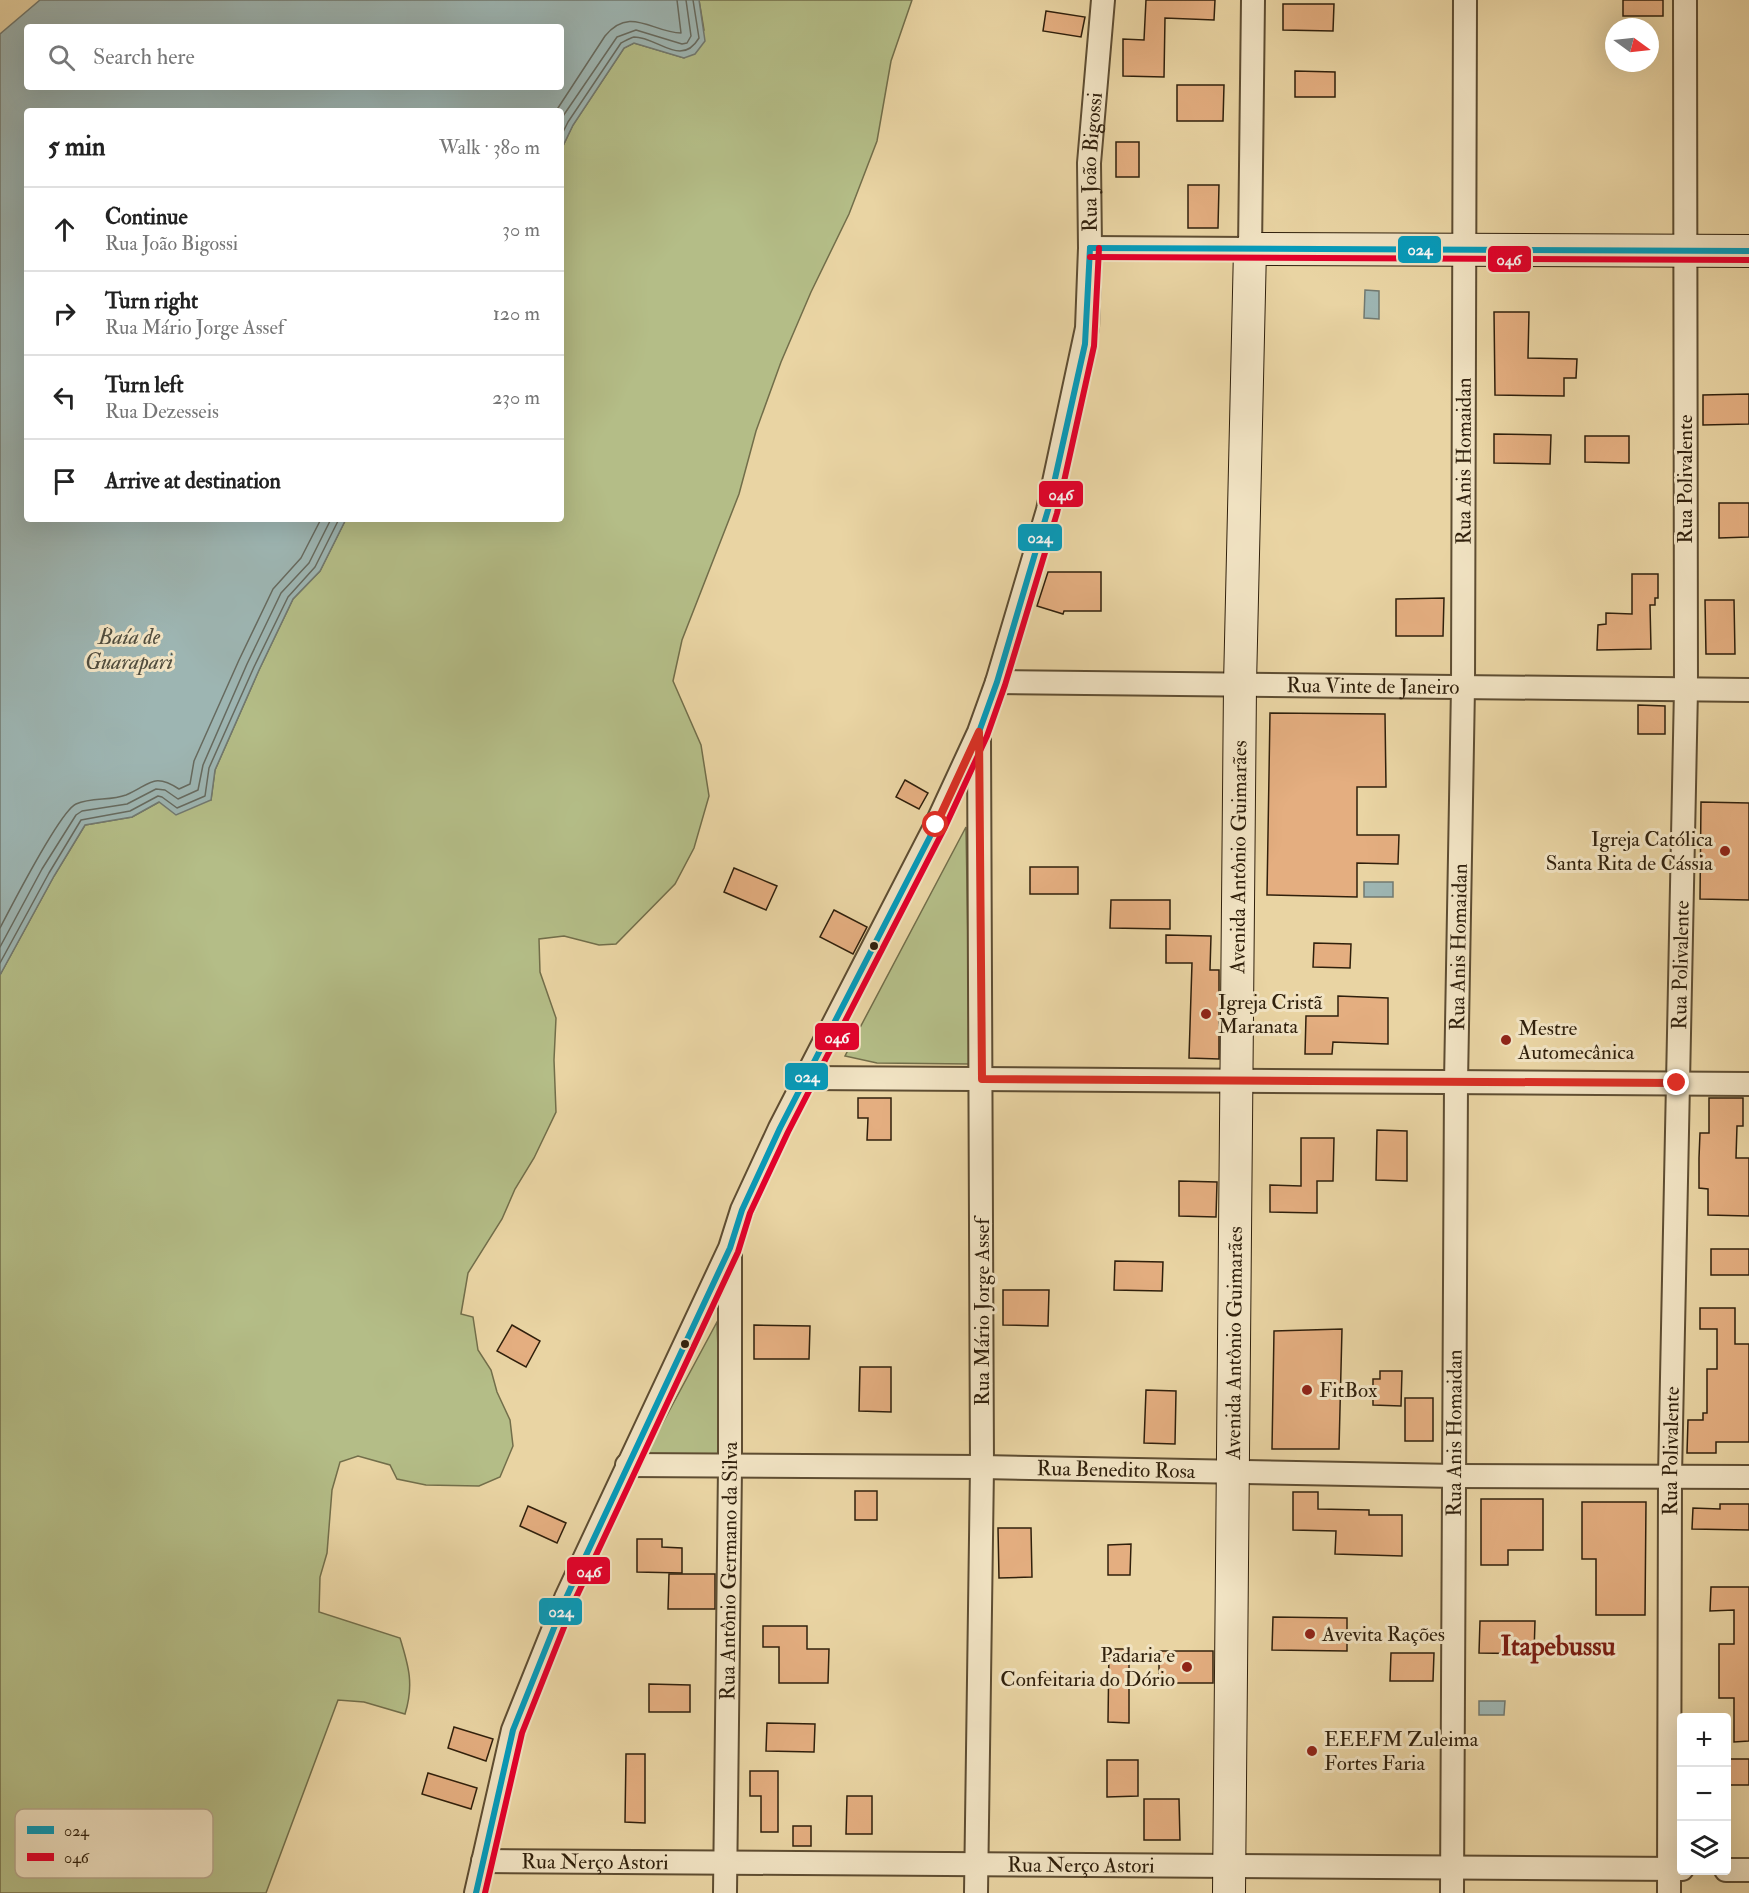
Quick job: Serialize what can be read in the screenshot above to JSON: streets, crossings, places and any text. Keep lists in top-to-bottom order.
{
  "streets": {
    "street": [
      "Rua João Bigossi",
      "Rua Anis Homaidan",
      "Rua Polivalente",
      "Rua Vinte de Janeiro",
      "Avenida Antônio Guimarães",
      "Rua Mário Jorge Assef",
      "Rua Benedito Rosa",
      "Rua Antônio Germano da Silva",
      "Rua Nerço Astori"
    ]
  },
  "crossings": [
    ["Rua João Bigossi", "Rua Vinte de Janeiro"],
    ["Rua João Bigossi", "Rua Mário Jorge Assef"],
    ["Rua João Bigossi", "Rua Benedito Rosa"],
    ["Rua João Bigossi", "Rua Antônio Germano da Silva"],
    ["Rua João Bigossi", "Rua Nerço Astori"],
    ["Rua Anis Homaidan", "Rua Vinte de Janeiro"],
    ["Rua Anis Homaidan", "Rua Benedito Rosa"],
    ["Rua Anis Homaidan", "Rua Nerço Astori"],
    ["Rua Polivalente", "Rua Vinte de Janeiro"],
    ["Rua Polivalente", "Rua Benedito Rosa"],
    ["Rua Polivalente", "Rua Nerço Astori"],
    ["Rua Vinte de Janeiro", "Avenida Antônio Guimarães"],
    ["Avenida Antônio Guimarães", "Rua Benedito Rosa"],
    ["Avenida Antônio Guimarães", "Rua Nerço Astori"],
    ["Rua Mário Jorge Assef", "Rua Benedito Rosa"],
    ["Rua Mário Jorge Assef", "Rua Nerço Astori"],
    ["Rua Benedito Rosa", "Rua Antônio Germano da Silva"],
    ["Rua Antônio Germano da Silva", "Rua Nerço Astori"]
  ],
  "districts": ["Itapebussu"],
  "water": ["Baía de Guarapari"],
  "places": [
    "Igreja Católica Santa Rita de Cássia",
    "Igreja Cristã Maranata",
    "Mestre Automecânica",
    "FitBox",
    "Avevita Rações",
    "Padaria e Confeitaria do Dório",
    "EEEFM Zuleima Fortes Faria"
  ],
  "lines": ["transit line 024", "transit line 046"],
  "legend": ["024", "046"],
  "north": "right",
  "page": {
    "search": "Search here",
    "heading": ["5 min", "Walk · 380 m"],
    "list": [
      ["Continue", "Rua João Bigossi", "30 m"],
      ["Turn right", "Rua Mário Jorge Assef", "120 m"],
      ["Turn left", "Rua Dezesseis", "230 m"],
      "Arrive at destination"
    ],
    "map_buttons": ["+", "−"]
  }
}
